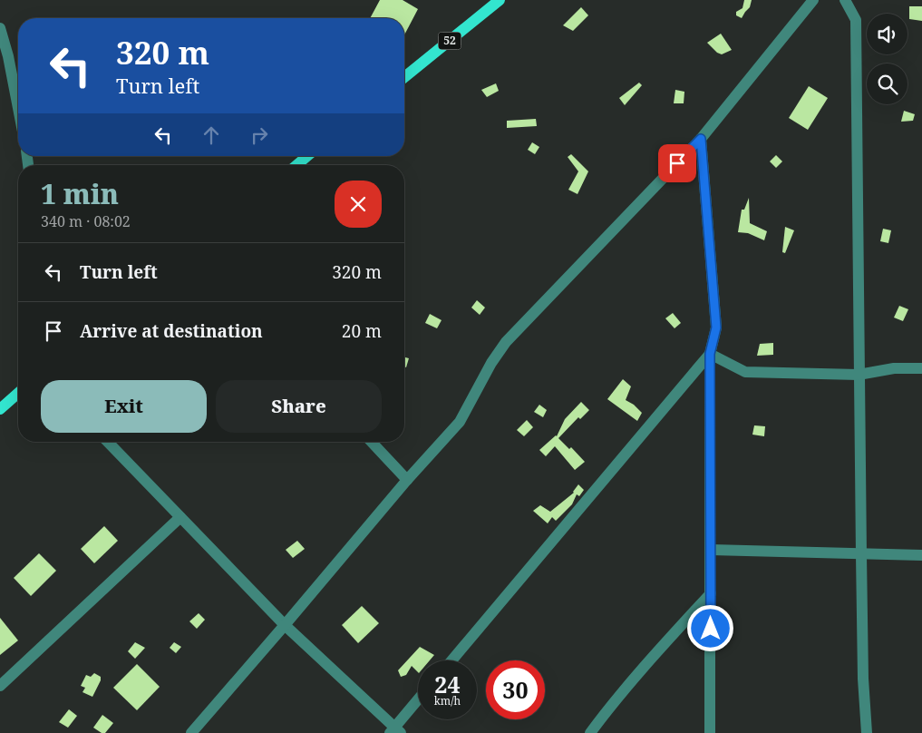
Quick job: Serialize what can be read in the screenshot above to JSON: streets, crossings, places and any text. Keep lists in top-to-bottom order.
{
  "streets": {
    "main road": ["52"]
  },
  "page": {
    "turn": ["320 m", "Turn left"],
    "heading": ["1 min", "340 m · 08:02"],
    "list": [
      {
        "name": "Turn left",
        "value": "320 m"
      },
      {
        "name": "Arrive at destination",
        "value": "20 m"
      }
    ],
    "buttons": ["Exit", "Share"],
    "speed": "24 km/h",
    "limit": "30"
  }
}
